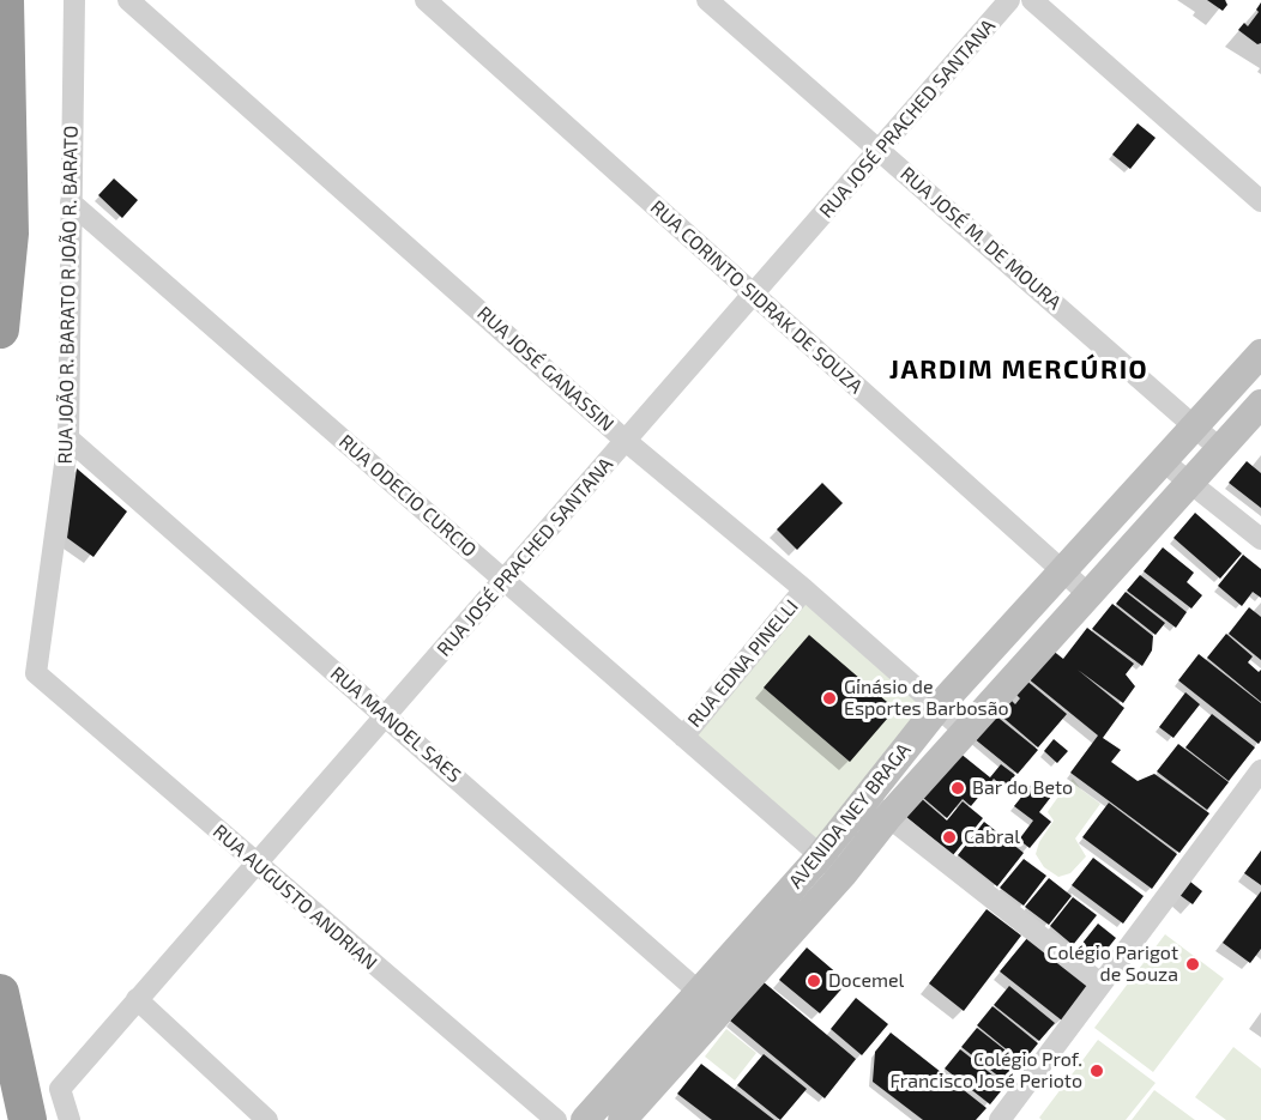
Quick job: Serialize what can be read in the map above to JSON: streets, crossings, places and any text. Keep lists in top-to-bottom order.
{
  "streets": {
    "street": [
      "RUA JOSÉ PRACHED SANTANA",
      "RUA JOSÉ M. DE MOURA",
      "RUA JOÃO R. BARATO R JOÃO R. BARATO",
      "RUA CORINTO SIDRAK DE SOUZA",
      "RUA JOSÉ GANASSIN",
      "RUA ODECIO CURCIO",
      "RUA EDNA PINELLI",
      "RUA MANOEL SAES",
      "AVENIDA NEY BRAGA",
      "RUA AUGUSTO ANDRIAN"
    ]
  },
  "crossings": [
    ["RUA JOSÉ PRACHED SANTANA", "RUA JOSÉ M. DE MOURA"],
    ["RUA JOSÉ PRACHED SANTANA", "RUA CORINTO SIDRAK DE SOUZA"],
    ["RUA JOSÉ PRACHED SANTANA", "RUA JOSÉ GANASSIN"],
    ["RUA JOSÉ PRACHED SANTANA", "RUA ODECIO CURCIO"],
    ["RUA JOSÉ PRACHED SANTANA", "RUA MANOEL SAES"],
    ["RUA JOSÉ PRACHED SANTANA", "RUA AUGUSTO ANDRIAN"],
    ["RUA JOSÉ M. DE MOURA", "AVENIDA NEY BRAGA"],
    ["RUA JOÃO R. BARATO R JOÃO R. BARATO", "RUA ODECIO CURCIO"],
    ["RUA JOÃO R. BARATO R JOÃO R. BARATO", "RUA MANOEL SAES"],
    ["RUA JOÃO R. BARATO R JOÃO R. BARATO", "RUA AUGUSTO ANDRIAN"],
    ["RUA CORINTO SIDRAK DE SOUZA", "AVENIDA NEY BRAGA"],
    ["RUA JOSÉ GANASSIN", "RUA EDNA PINELLI"],
    ["RUA JOSÉ GANASSIN", "AVENIDA NEY BRAGA"],
    ["RUA ODECIO CURCIO", "RUA EDNA PINELLI"],
    ["RUA ODECIO CURCIO", "AVENIDA NEY BRAGA"],
    ["RUA MANOEL SAES", "AVENIDA NEY BRAGA"]
  ],
  "districts": ["JARDIM MERCÚRIO"],
  "places": [
    "Ginásio de Esportes Barbosão",
    "Bar do Beto",
    "Cabral",
    "Colégio Parigot de Souza",
    "Docemel",
    "Colégio Prof. Francisco José Perioto"
  ]
}
